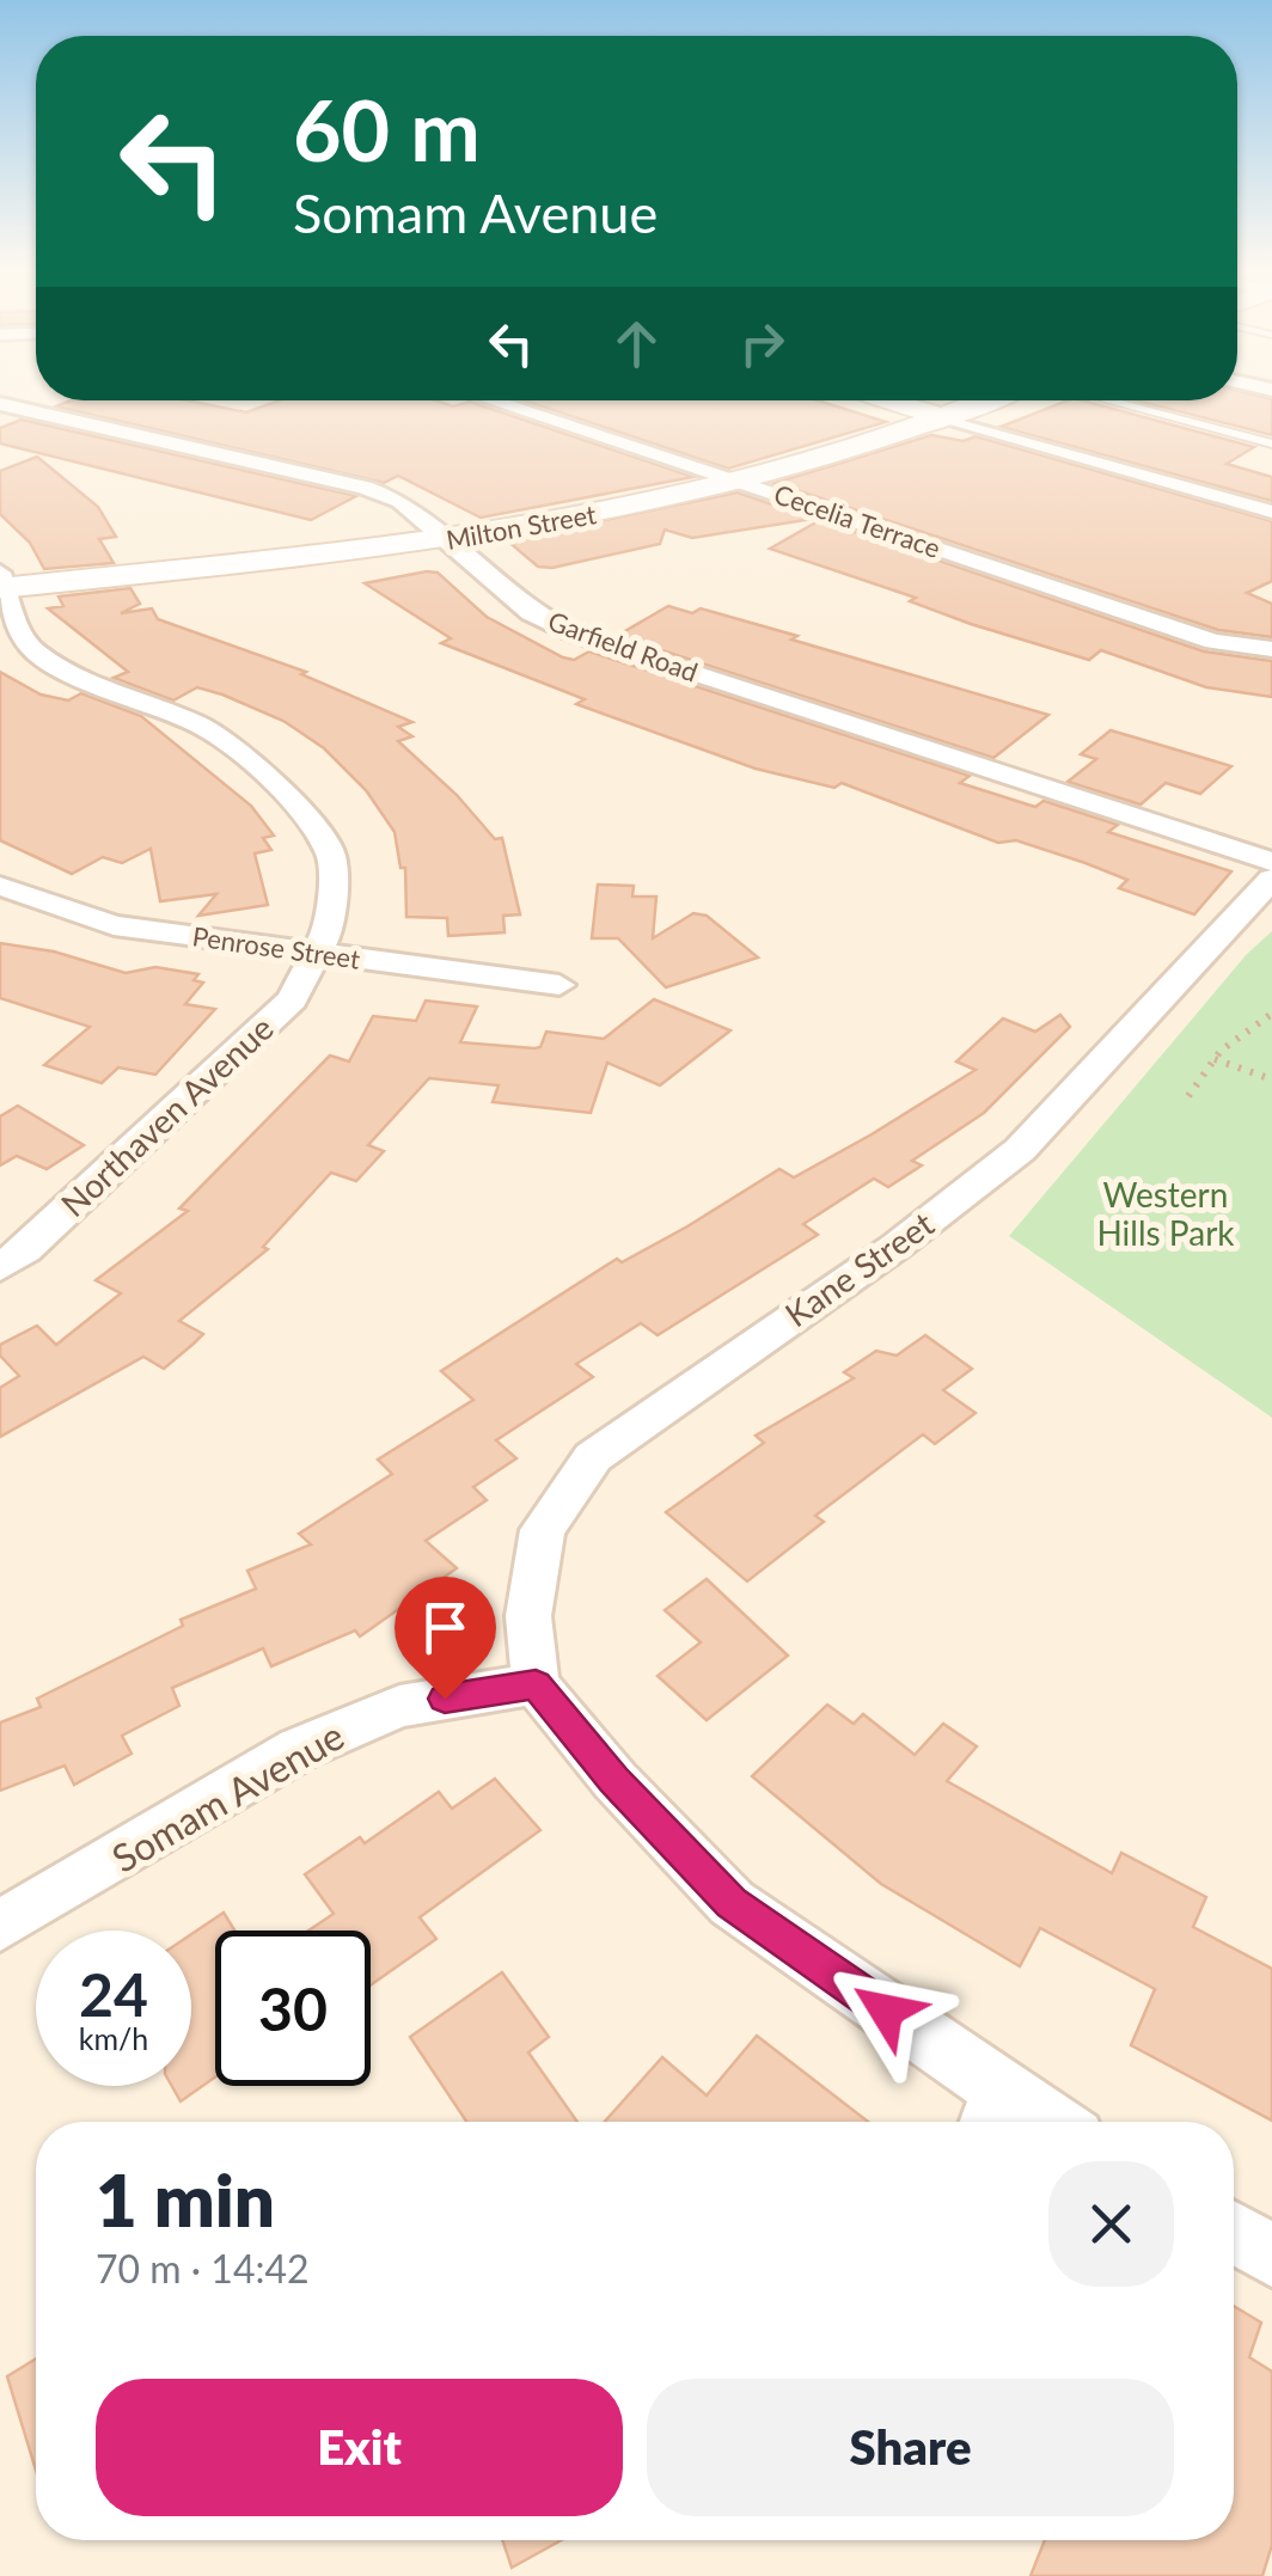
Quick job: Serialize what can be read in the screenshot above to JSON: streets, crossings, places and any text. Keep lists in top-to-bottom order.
{
  "streets": {
    "main road": ["Milton Street"],
    "street": [
      "Cecelia Terrace",
      "Garfield Road",
      "Penrose Street",
      "Northaven Avenue",
      "Kane Street",
      "Somam Avenue"
    ]
  },
  "crossings": [
    ["Cecelia Terrace", "Milton Street"],
    ["Milton Street", "Garfield Road"],
    ["Penrose Street", "Northaven Avenue"],
    ["Kane Street", "Somam Avenue"]
  ],
  "parks": ["Western Hills Park"],
  "page": {
    "turn": ["60 m", "Somam Avenue"],
    "speed": "24 km/h",
    "limit": "30",
    "heading": ["1 min", "70 m · 14:42"],
    "buttons": ["Exit", "Share"]
  }
}
